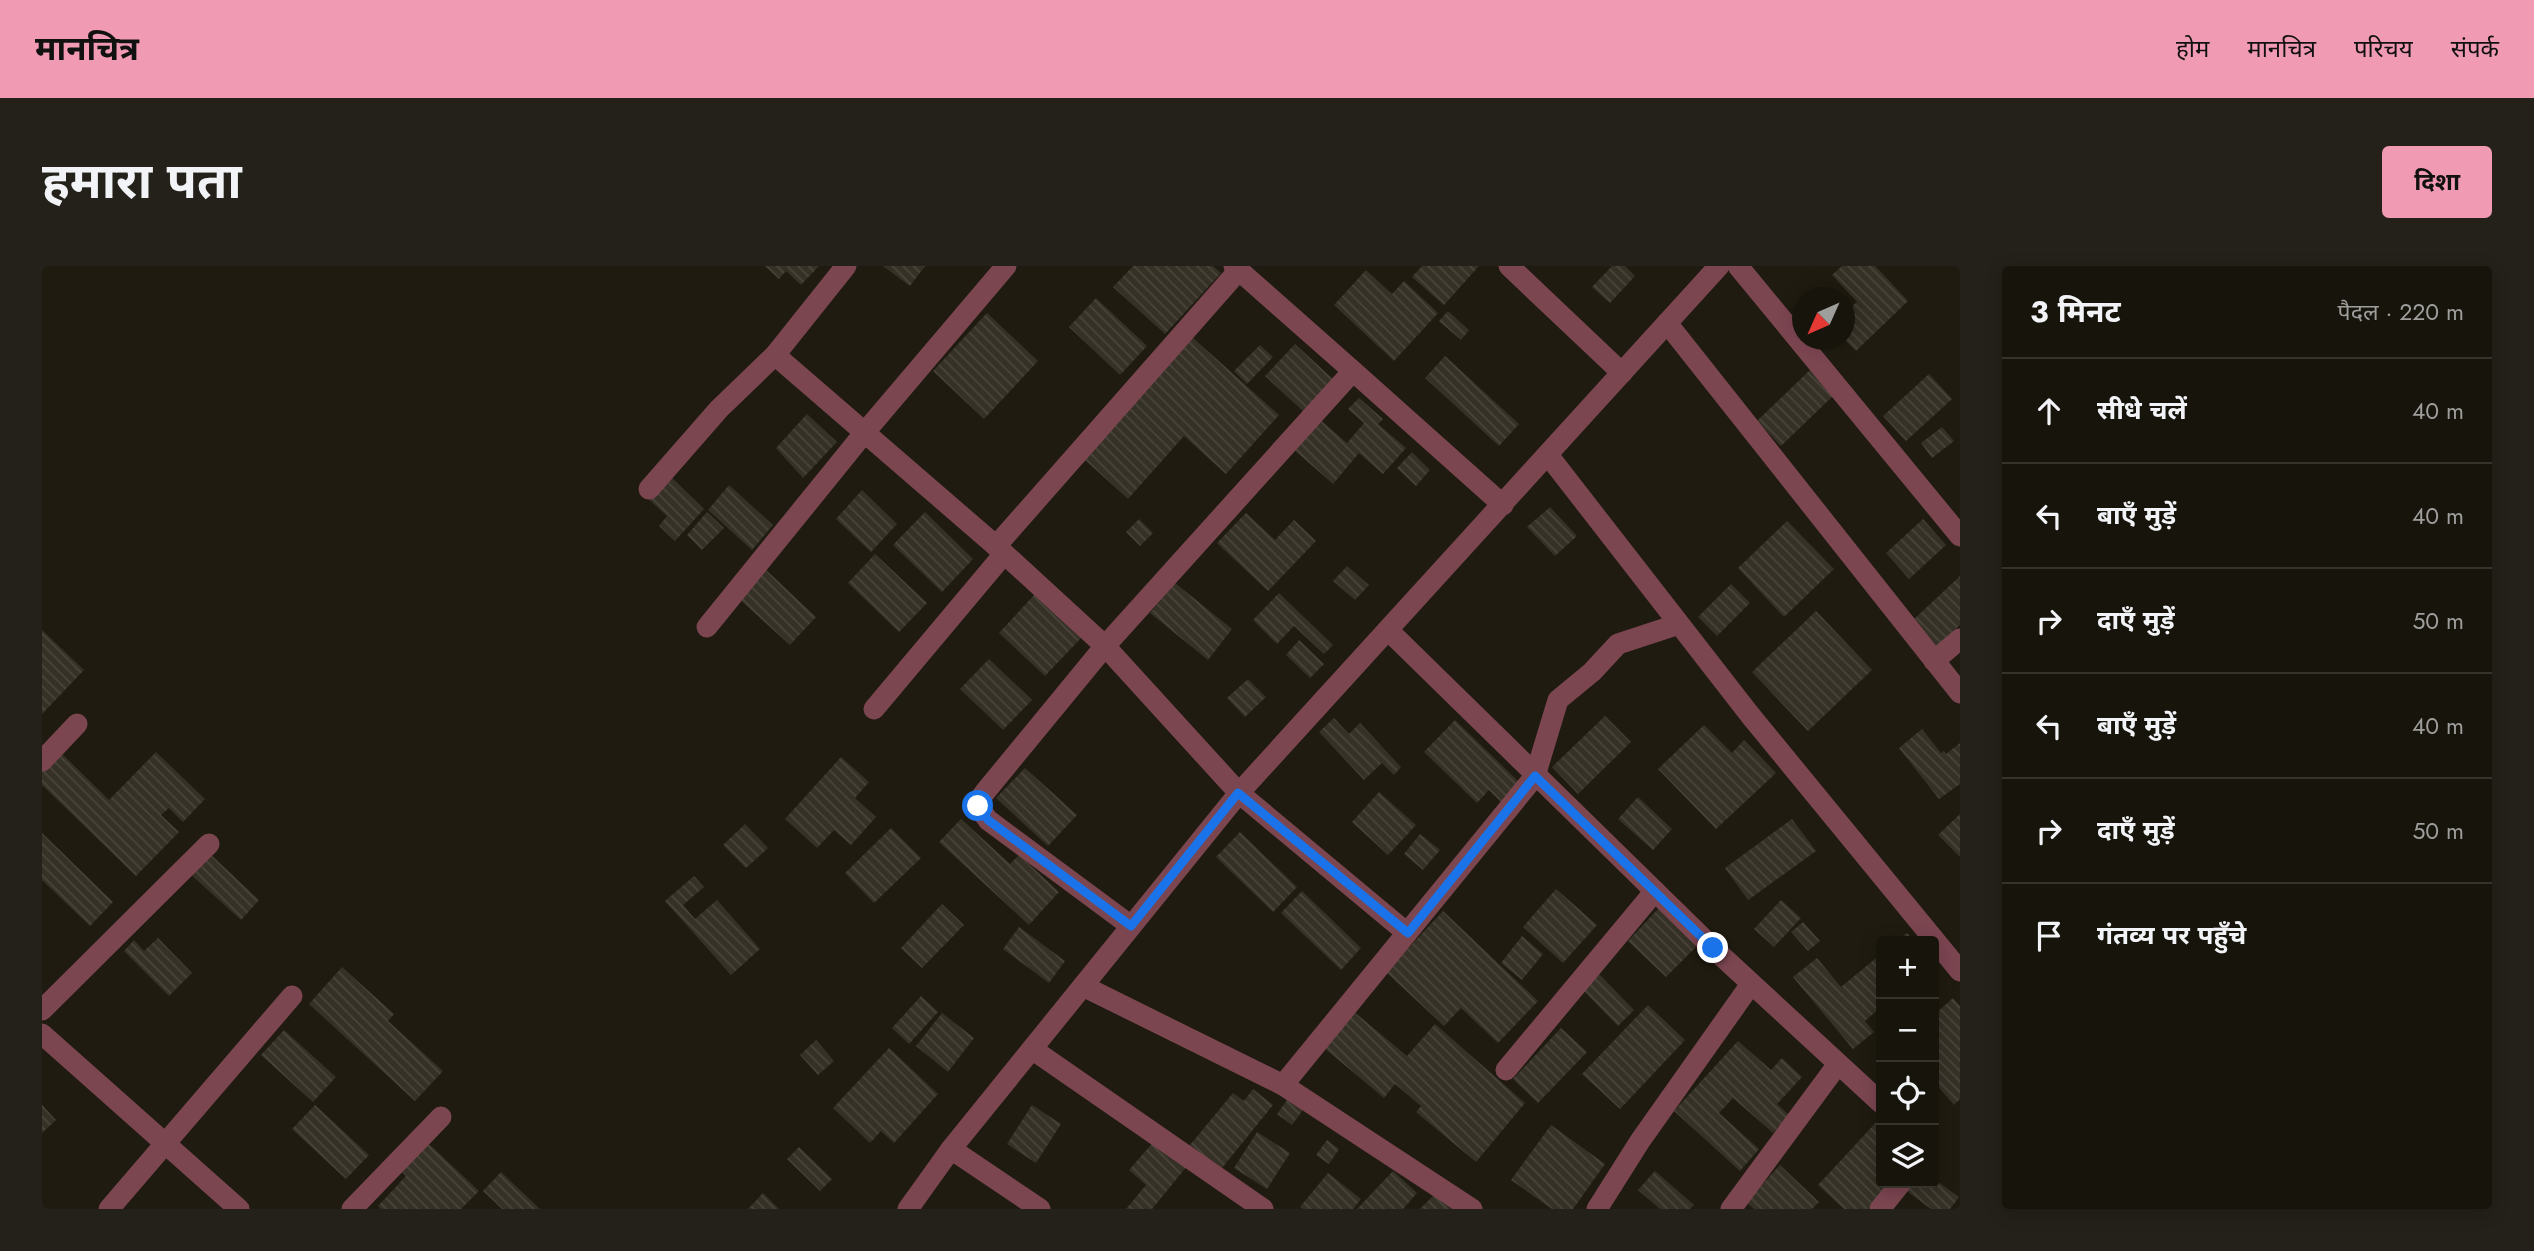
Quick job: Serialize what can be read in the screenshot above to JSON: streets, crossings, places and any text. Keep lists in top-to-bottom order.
{
  "north": "bottom left",
  "page": {
    "header": "मानचित्र",
    "nav": [
      "होम",
      "मानचित्र",
      "परिचय",
      "संपर्क"
    ],
    "title": "हमारा पता",
    "buttons": "दिशा",
    "heading": ["3 मिनट", "पैदल · 220 m"],
    "list": [
      ["सीधे चलें", "40 m"],
      ["बाएँ मुड़ें", "40 m"],
      ["दाएँ मुड़ें", "50 m"],
      ["बाएँ मुड़ें", "40 m"],
      ["दाएँ मुड़ें", "50 m"],
      "गंतव्य पर पहुँचे"
    ],
    "map_buttons": ["+", "−"]
  }
}
